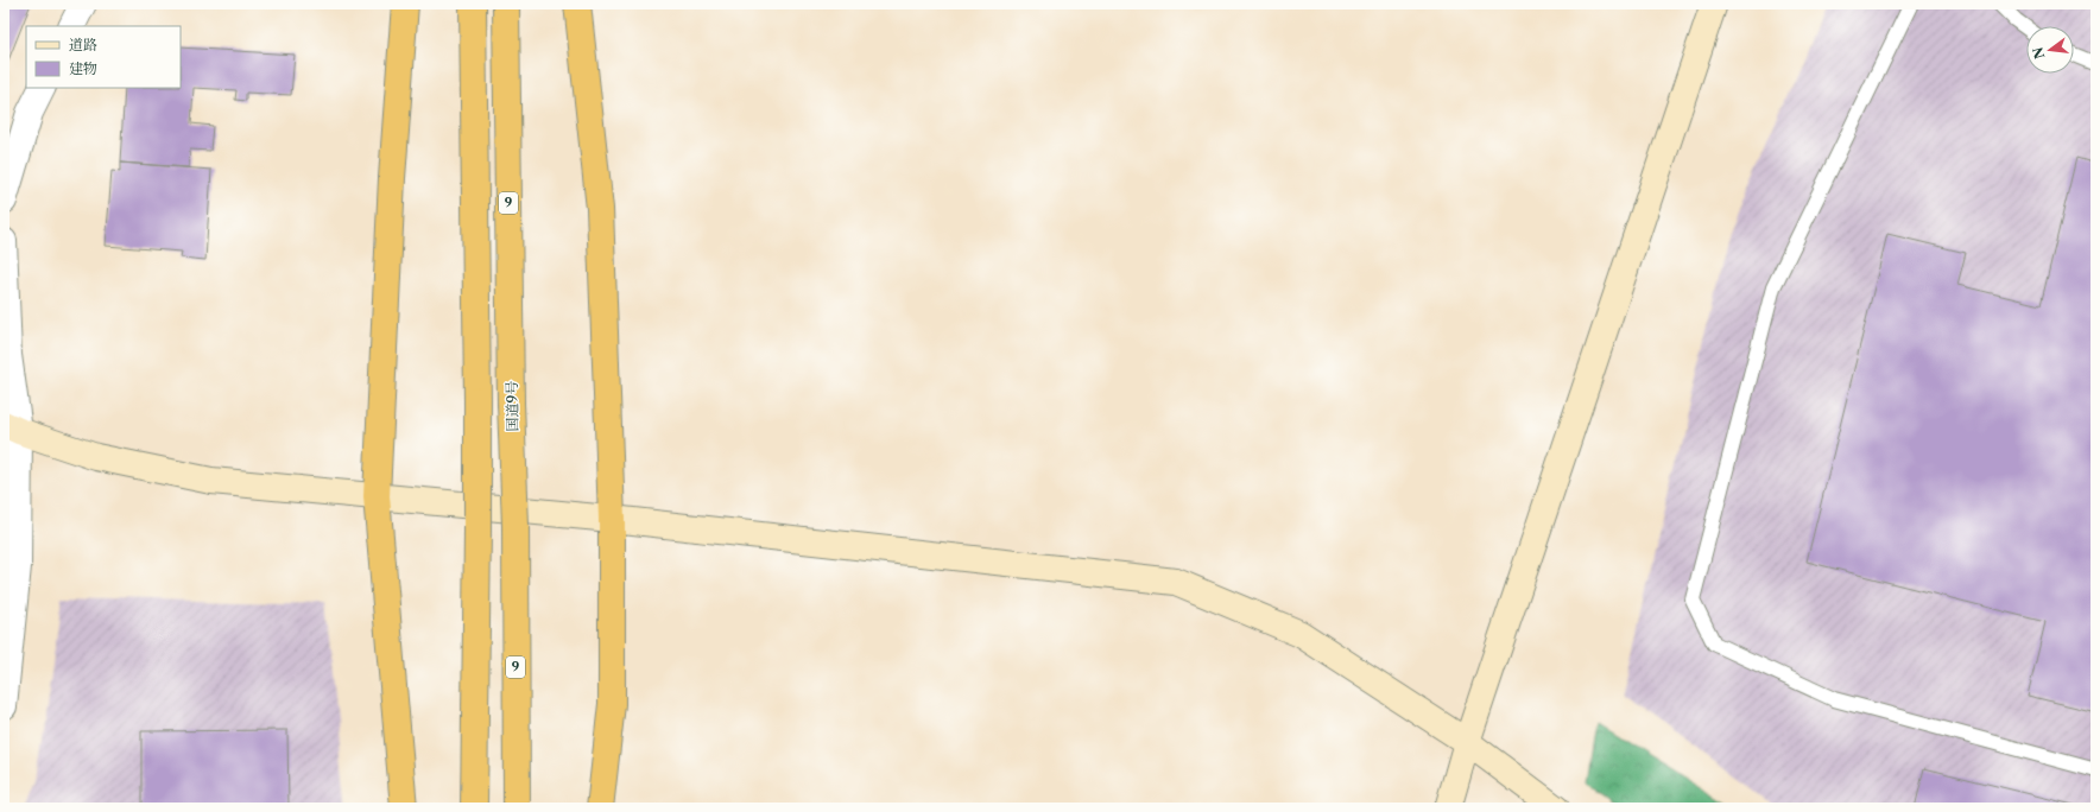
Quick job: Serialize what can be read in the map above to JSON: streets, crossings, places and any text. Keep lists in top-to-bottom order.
{
  "streets": {
    "highway": ["9", "国道9号"]
  },
  "legend": ["道路", "建物"],
  "north": "left"
}
